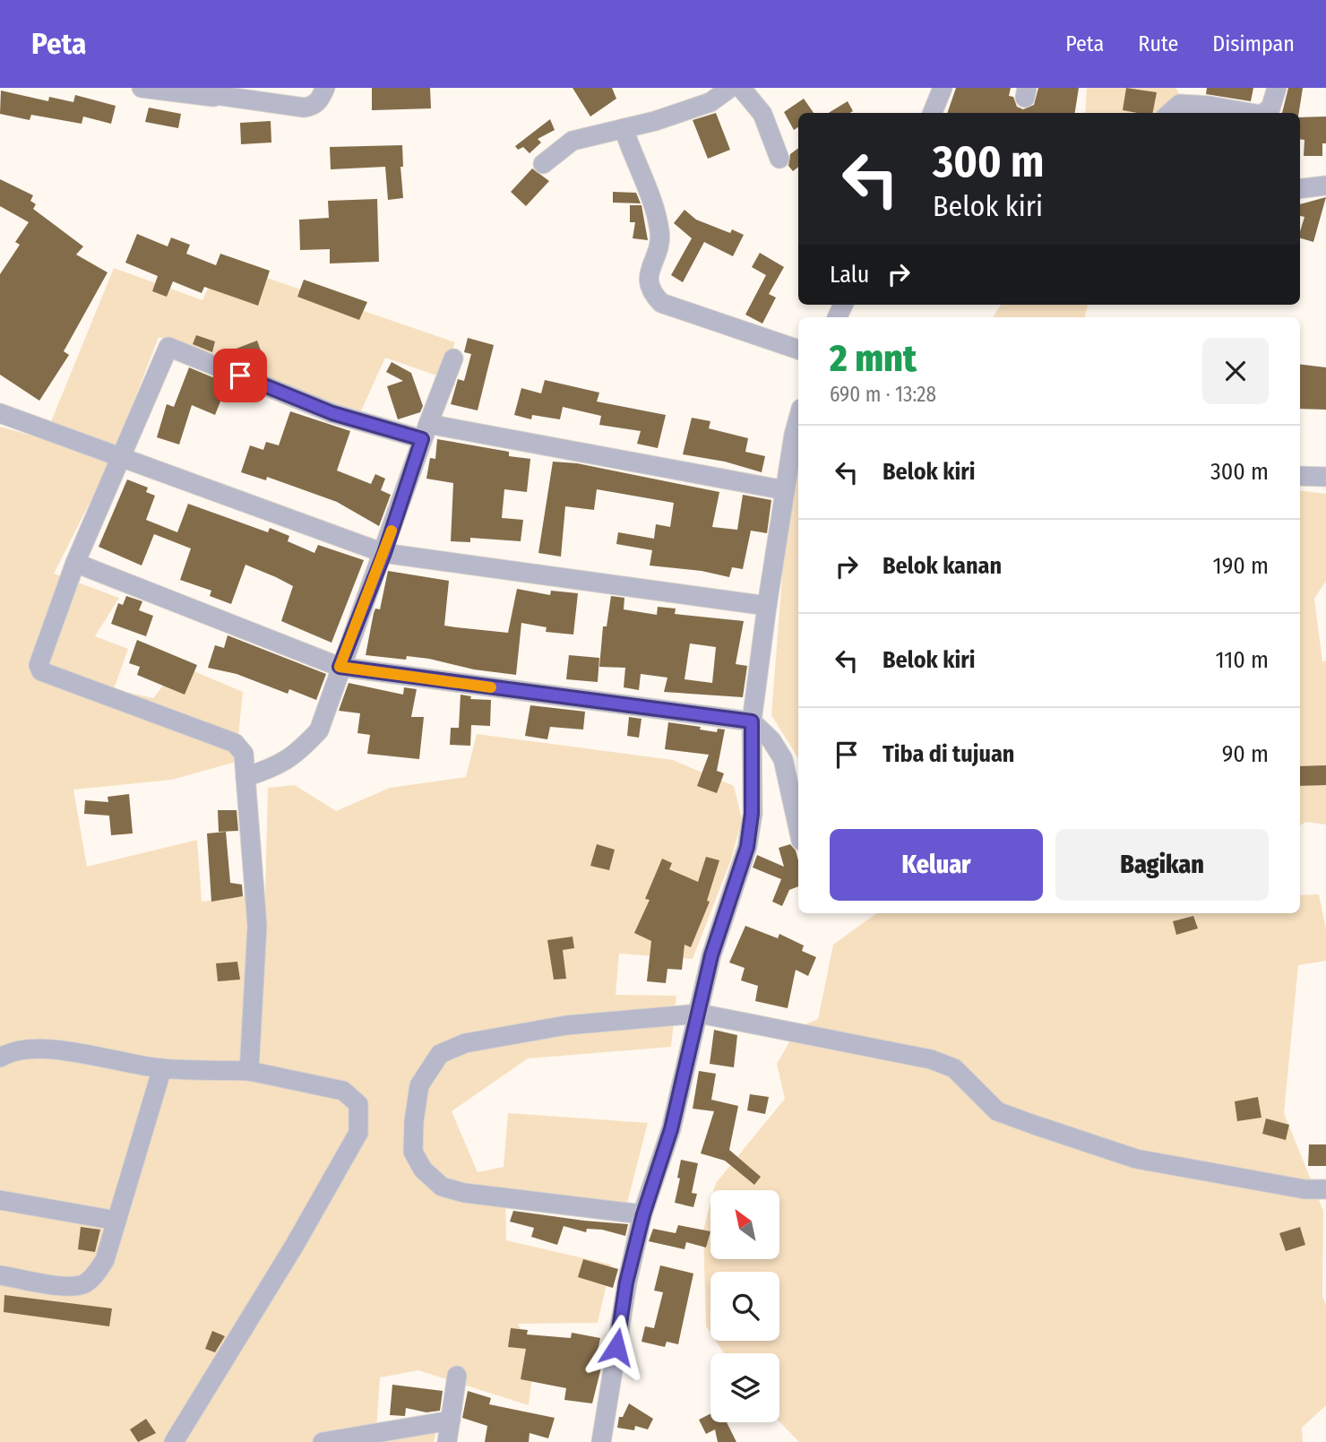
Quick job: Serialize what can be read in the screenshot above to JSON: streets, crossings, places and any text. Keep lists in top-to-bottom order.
{
  "north": "top left",
  "page": {
    "header": "Peta",
    "nav": ["Peta", "Rute", "Disimpan"],
    "turn": ["300 m", "Belok kiri"],
    "then": "Lalu",
    "heading": ["2 mnt", "690 m · 13:28"],
    "list": [
      {
        "name": "Belok kiri",
        "value": "300 m"
      },
      {
        "name": "Belok kanan",
        "value": "190 m"
      },
      {
        "name": "Belok kiri",
        "value": "110 m"
      },
      {
        "name": "Tiba di tujuan",
        "value": "90 m"
      }
    ],
    "buttons": ["Keluar", "Bagikan"]
  }
}
